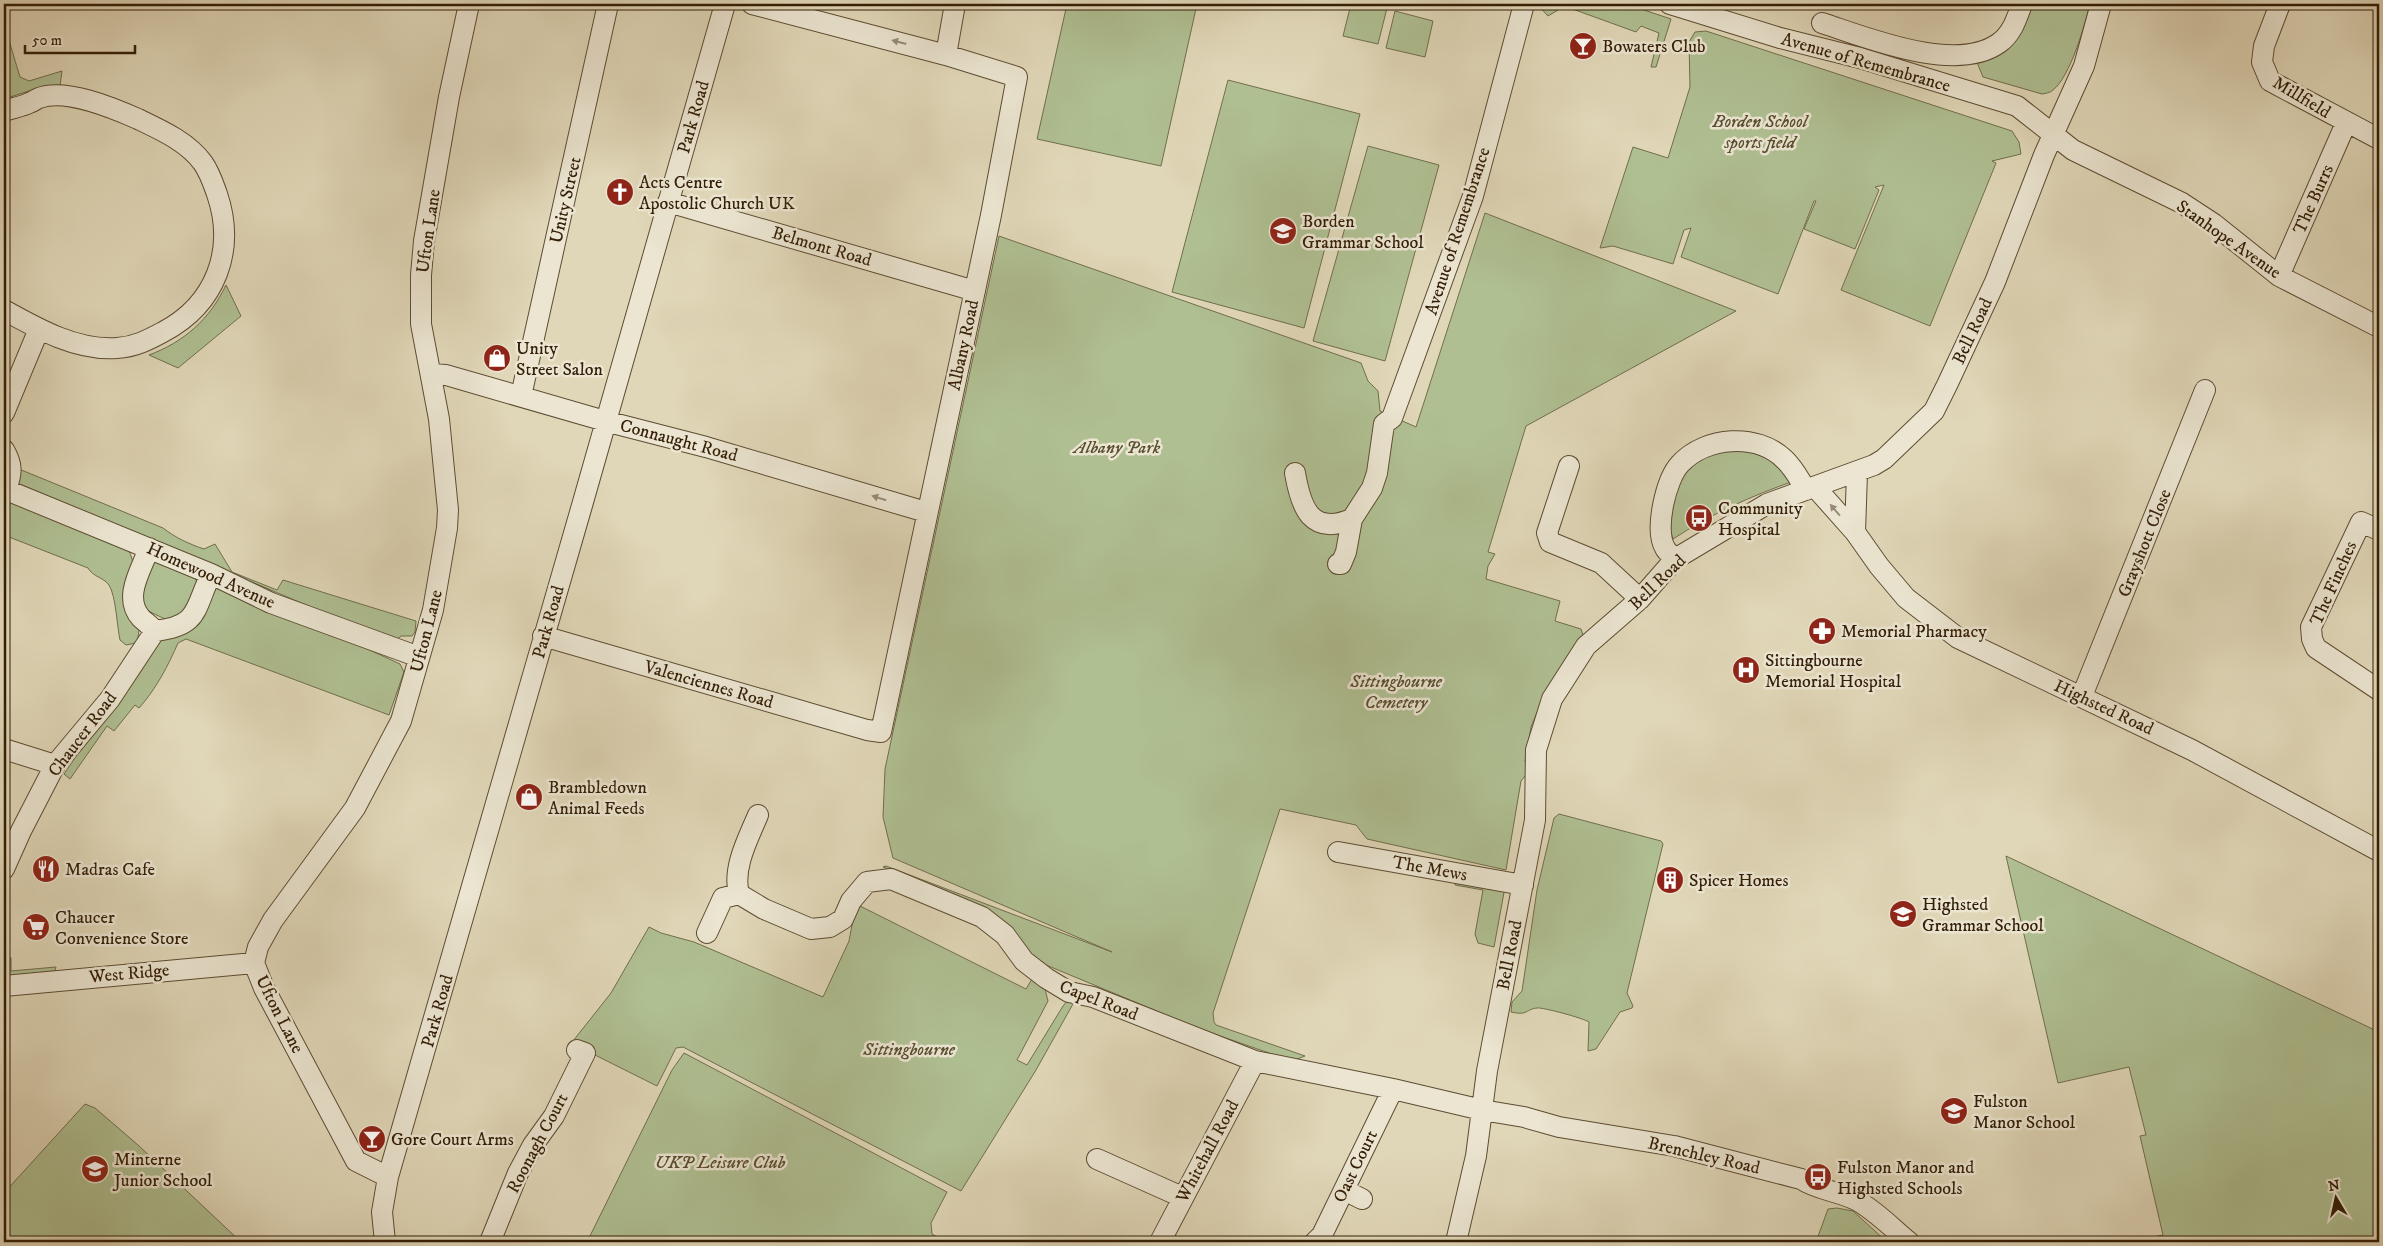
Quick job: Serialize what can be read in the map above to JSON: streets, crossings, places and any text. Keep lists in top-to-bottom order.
{
  "streets": {
    "street": [
      "Avenue of Remembrance",
      "Millfield",
      "Park Road",
      "The Burrs",
      "Unity Street",
      "Ufton Lane",
      "Stanhope Avenue",
      "Belmont Road",
      "Bell Road",
      "Albany Road",
      "Connaught Road",
      "Grayshott Close",
      "Homewood Avenue",
      "The Finches",
      "Valenciennes Road",
      "Highsted Road",
      "Chaucer Road",
      "The Mews",
      "West Ridge",
      "Capel Road",
      "Roonagh Court",
      "Whitehall Road",
      "Brenchley Road",
      "Oast Court"
    ]
  },
  "crossings": [
    ["Avenue of Remembrance", "Stanhope Avenue"],
    ["Avenue of Remembrance", "Bell Road"],
    ["Millfield", "The Burrs"],
    ["Park Road", "Ufton Lane"],
    ["Park Road", "Belmont Road"],
    ["Park Road", "Connaught Road"],
    ["Park Road", "Valenciennes Road"],
    ["The Burrs", "Stanhope Avenue"],
    ["Unity Street", "Connaught Road"],
    ["Ufton Lane", "Connaught Road"],
    ["Ufton Lane", "Homewood Avenue"],
    ["Ufton Lane", "West Ridge"],
    ["Stanhope Avenue", "Bell Road"],
    ["Belmont Road", "Albany Road"],
    ["Bell Road", "Highsted Road"],
    ["Bell Road", "The Mews"],
    ["Bell Road", "Capel Road"],
    ["Bell Road", "Brenchley Road"],
    ["Albany Road", "Connaught Road"],
    ["Albany Road", "Valenciennes Road"],
    ["Grayshott Close", "Highsted Road"],
    ["Homewood Avenue", "Chaucer Road"],
    ["Capel Road", "Whitehall Road"],
    ["Capel Road", "Brenchley Road"],
    ["Capel Road", "Oast Court"]
  ],
  "one_way": ["Connaught Road"],
  "parks": [
    "Borden School sports field",
    "Albany Park",
    "Sittingbourne Cemetery",
    "Sittingbourne",
    "UKP Leisure Club"
  ],
  "places": {
    "bar": ["Bowaters Club", "Gore Court Arms"],
    "church": ["Acts Centre Apostolic Church UK"],
    "school or university": [
      "Borden Grammar School",
      "Highsted Grammar School",
      "Fulston Manor School",
      "Minterne Junior School"
    ],
    "shop": ["Unity Street Salon", "Brambledown Animal Feeds"],
    "bus stop": ["Community Hospital", "Fulston Manor and Highsted Schools"],
    "pharmacy": ["Memorial Pharmacy"],
    "hospital": ["Sittingbourne Memorial Hospital"],
    "restaurant": ["Madras Cafe"],
    "building": ["Spicer Homes"],
    "supermarket": ["Chaucer Convenience Store"]
  },
  "scale_bar": "50 m",
  "north": "top"
}
